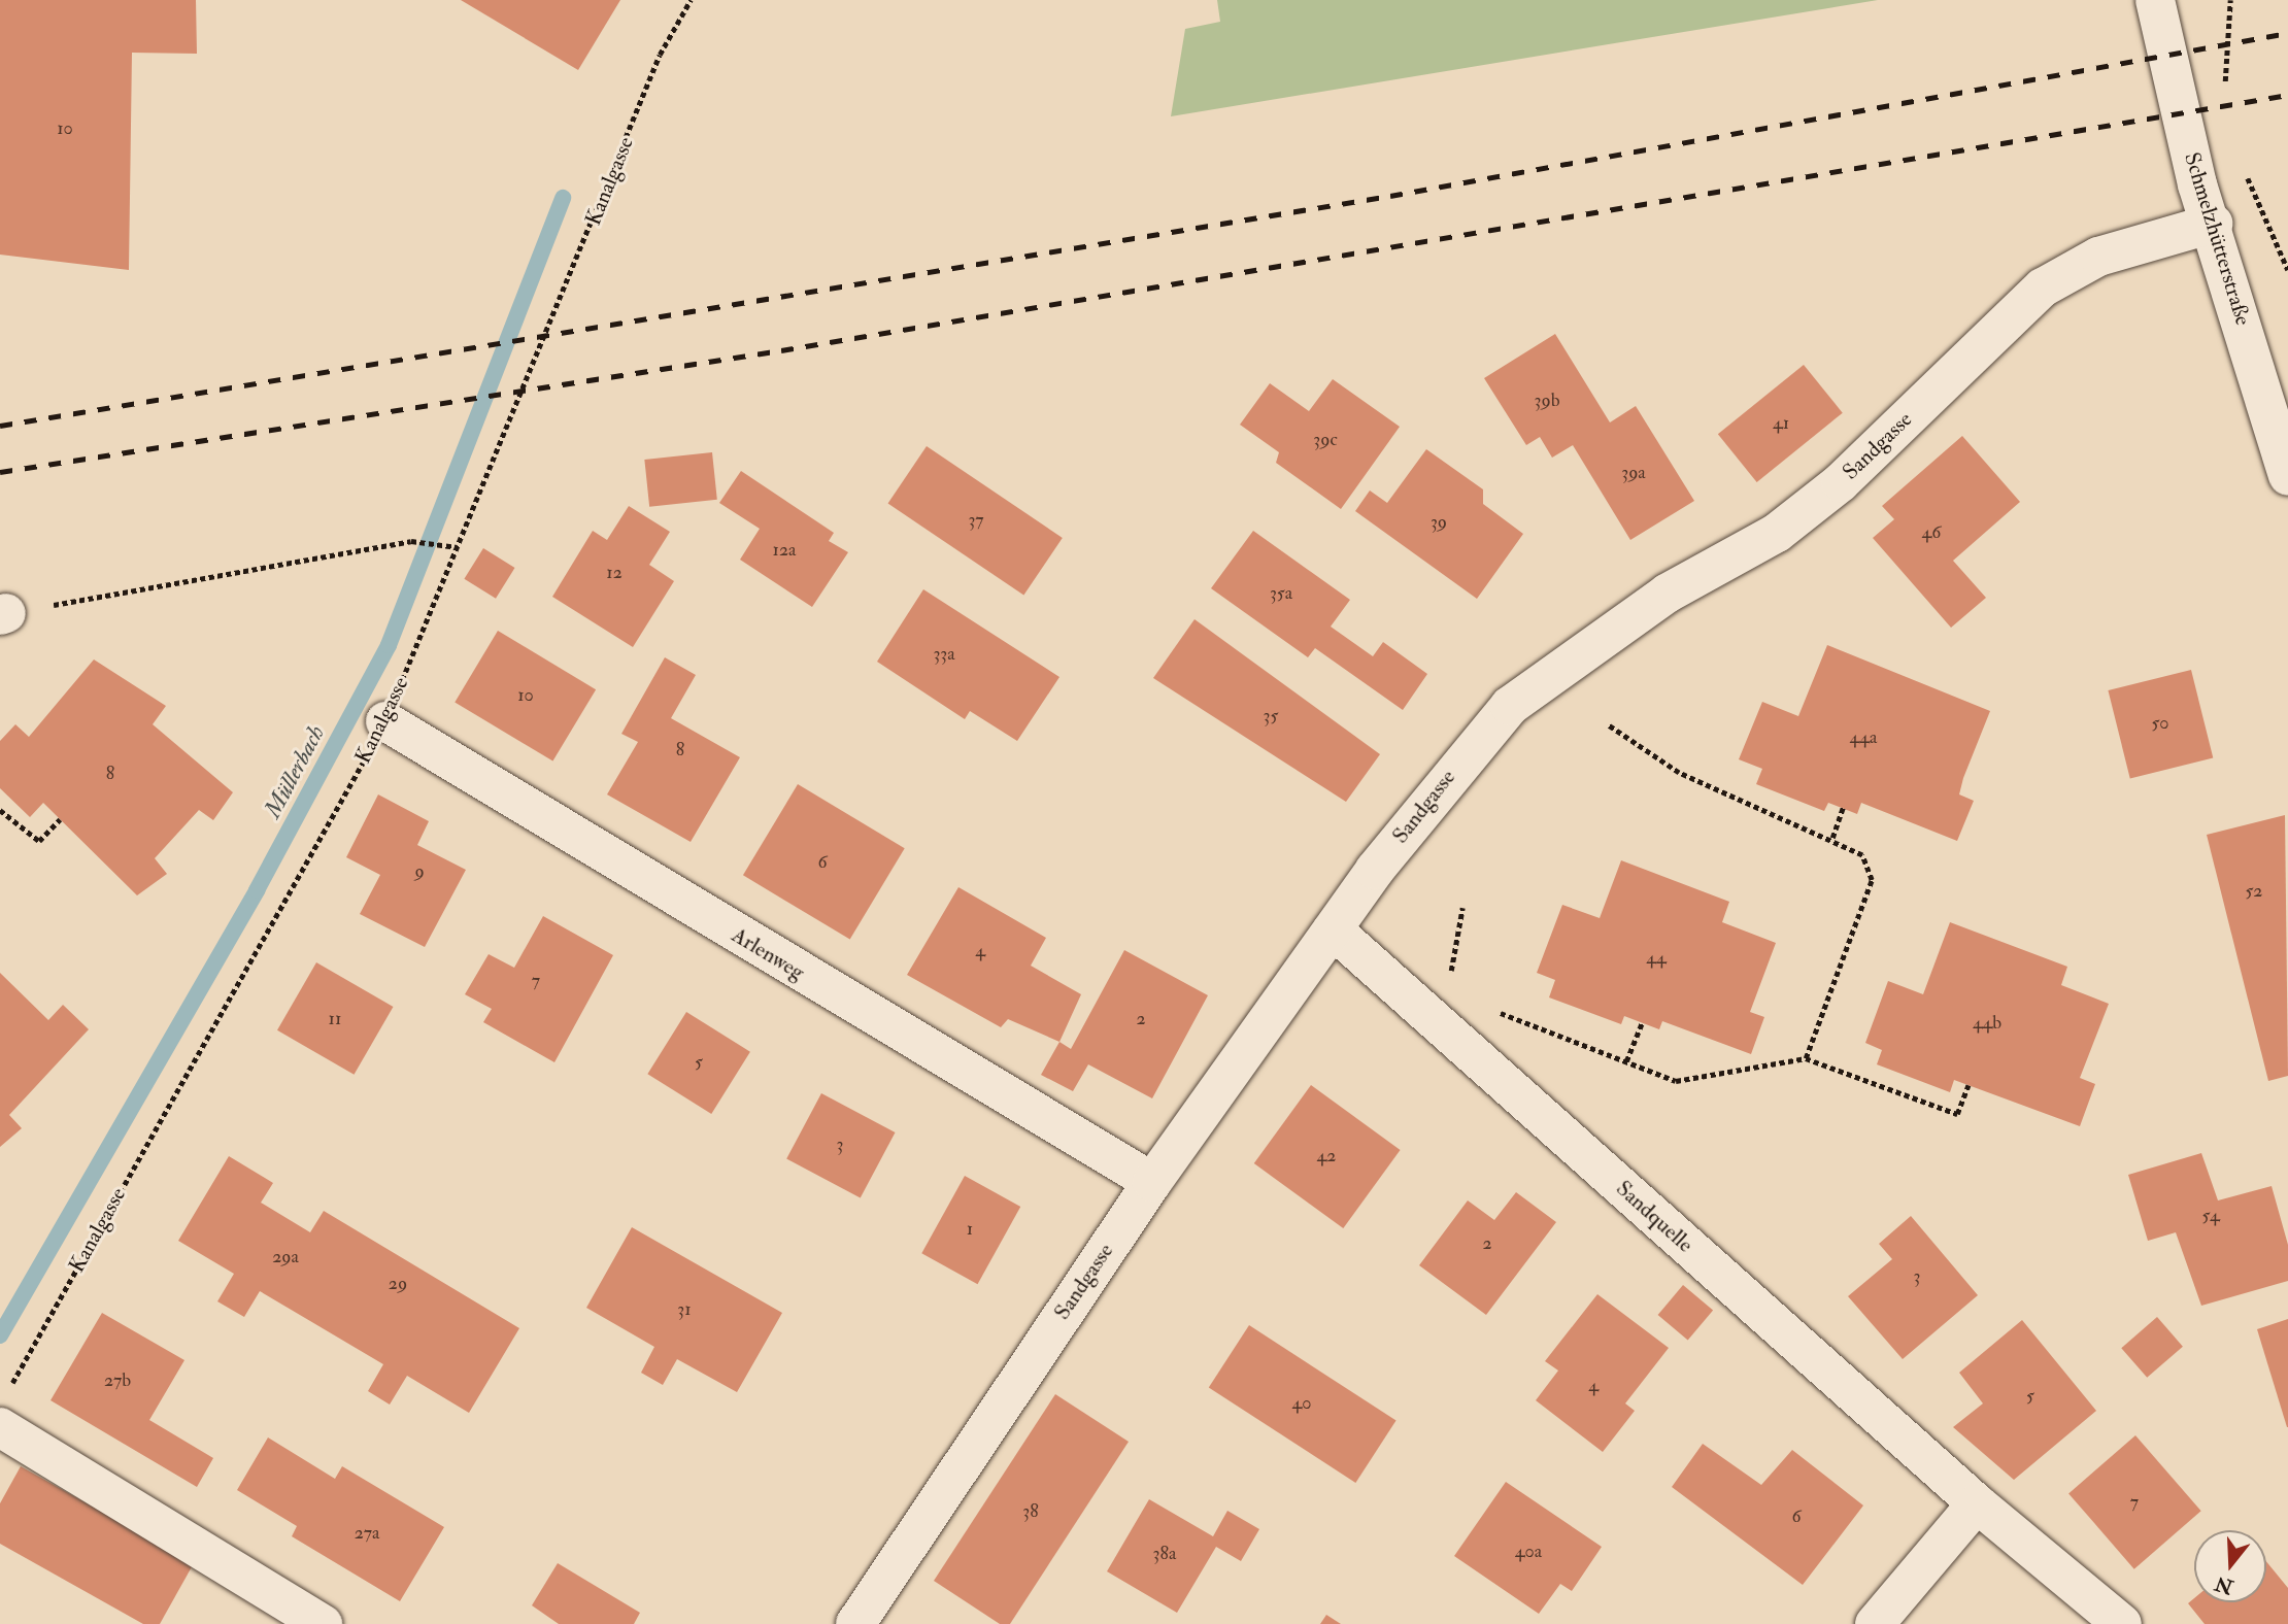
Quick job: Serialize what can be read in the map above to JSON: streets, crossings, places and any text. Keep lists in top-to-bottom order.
{
  "streets": {
    "street": [
      "Schmelzhütterstraße",
      "Sandgasse",
      "Arlenweg",
      "Sandquelle"
    ],
    "path": ["Kanalgasse"]
  },
  "crossings": [
    ["Kanalgasse", "Arlenweg"],
    ["Schmelzhütterstraße", "Sandgasse"],
    ["Sandgasse", "Arlenweg"],
    ["Sandgasse", "Sandquelle"]
  ],
  "water": ["Müllerbach"],
  "house_numbers": [
    "10",
    "39b",
    "41",
    "39c",
    "39a",
    "37",
    "39",
    "46",
    "12a",
    "12",
    "35a",
    "33a",
    "10",
    "35",
    "50",
    "44a",
    "8",
    "8",
    "6",
    "9",
    "52",
    "4",
    "44",
    "7",
    "11",
    "2",
    "44b",
    "5",
    "3",
    "42",
    "54",
    "1",
    "2",
    "29a",
    "3",
    "29",
    "31",
    "27b",
    "4",
    "5",
    "40",
    "7",
    "38",
    "6",
    "27a",
    "40a",
    "38a"
  ],
  "north": "bottom"
}
